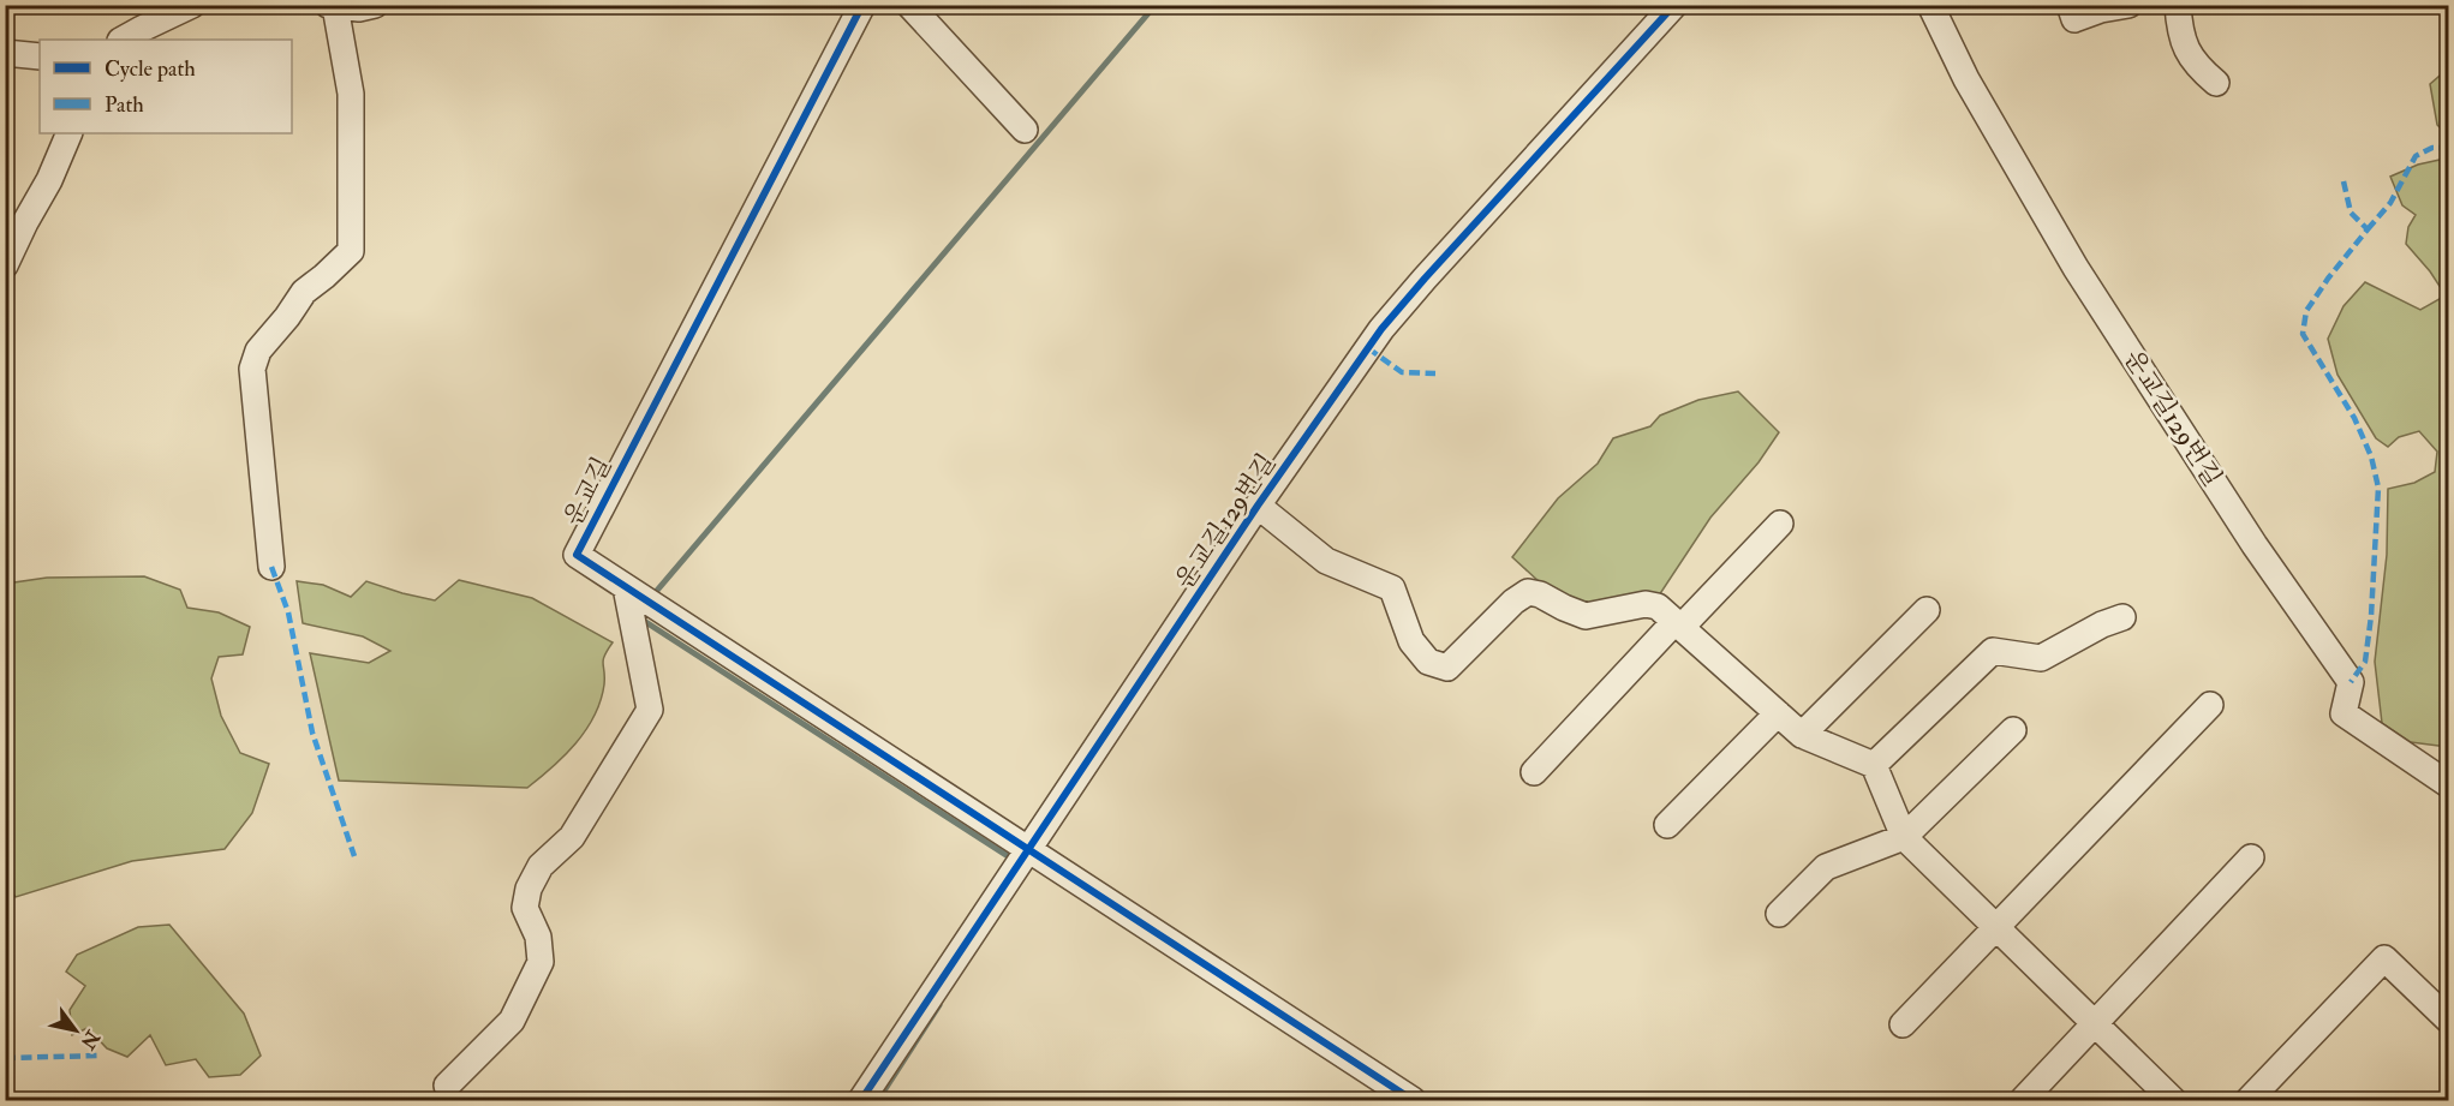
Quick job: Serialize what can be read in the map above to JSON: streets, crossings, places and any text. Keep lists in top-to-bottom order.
{
  "streets": {
    "street": ["운교길129번길", "운교길"]
  },
  "crossings": [
    ["운교길129번길", "운교길"]
  ],
  "legend": ["Cycle path", "Path"],
  "north": "bottom right"
}
